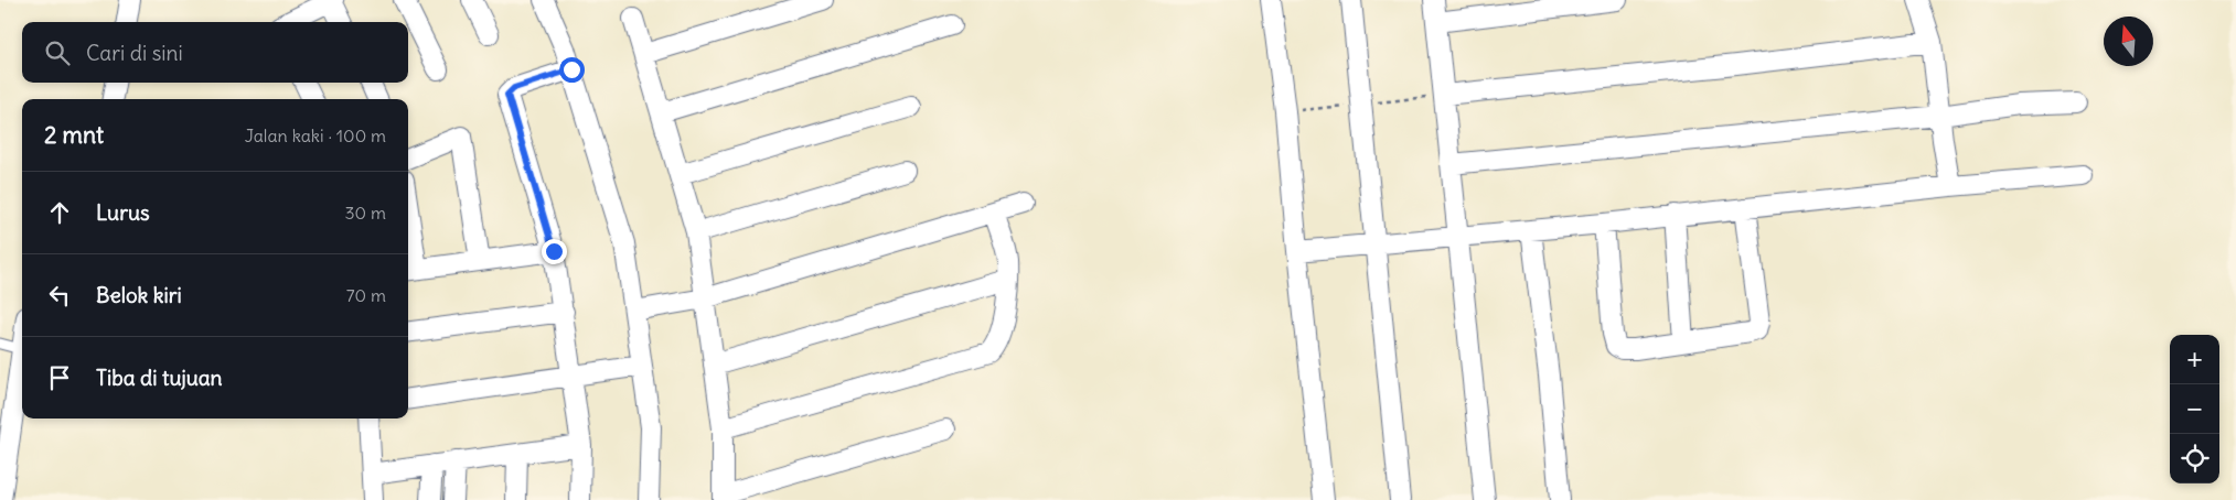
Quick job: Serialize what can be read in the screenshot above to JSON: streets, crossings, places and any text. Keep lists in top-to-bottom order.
{
  "north": "top",
  "page": {
    "search": "Cari di sini",
    "heading": ["2 mnt", "Jalan kaki · 100 m"],
    "list": [
      ["Lurus", "30 m"],
      ["Belok kiri", "70 m"],
      "Tiba di tujuan"
    ],
    "map_buttons": ["+", "−"]
  }
}
